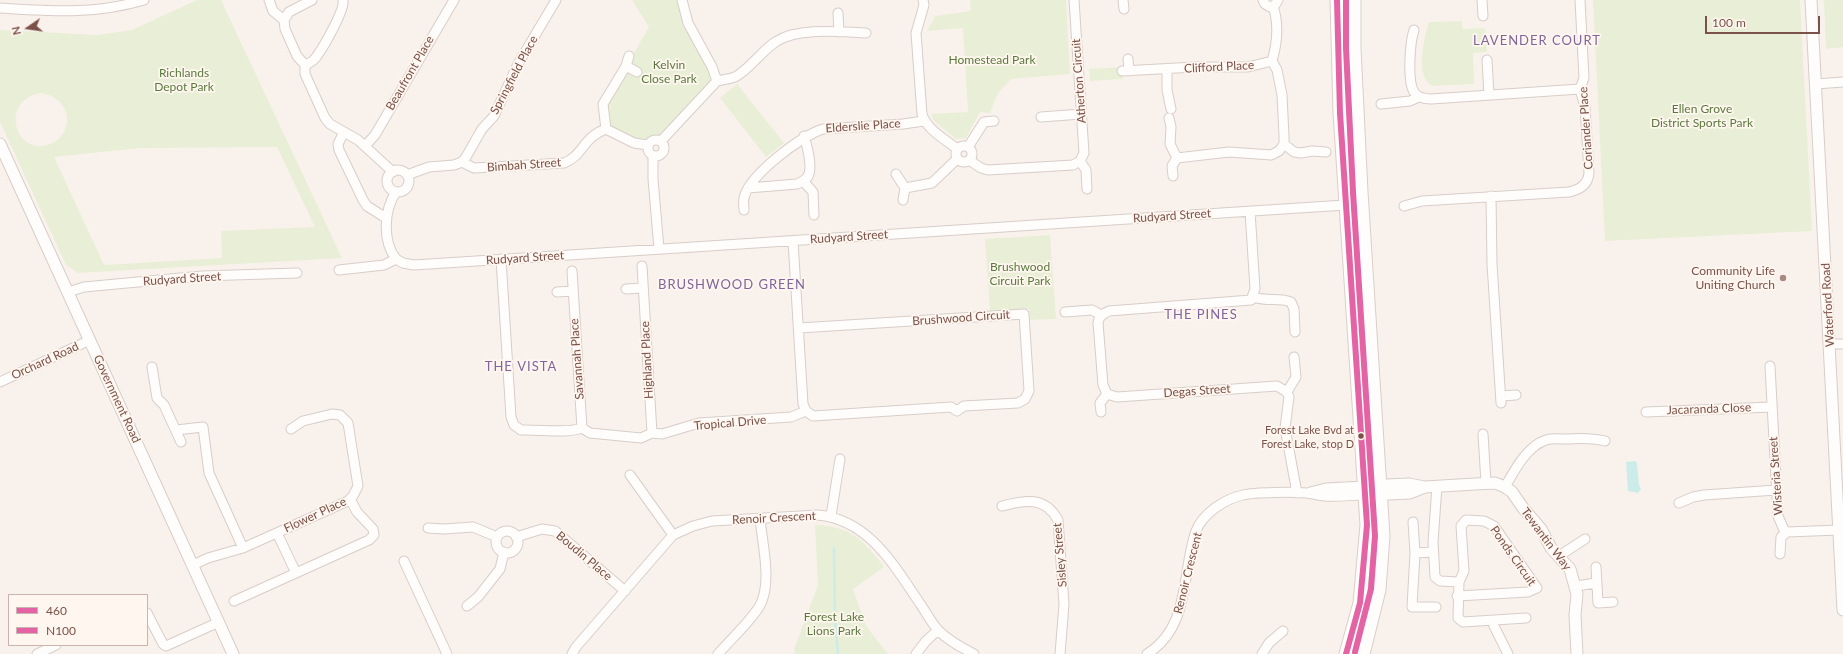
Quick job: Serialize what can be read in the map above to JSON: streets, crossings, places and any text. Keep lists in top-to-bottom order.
{
  "streets": {
    "street": [
      "Clifford Place",
      "Beaufront Place",
      "Springfield Place",
      "Atherton Circuit",
      "Elderslie Place",
      "Coriander Place",
      "Bimbah Street",
      "Rudyard Street",
      "Waterford Road",
      "Brushwood Circuit",
      "Savannah Place",
      "Highland Place",
      "Orchard Road",
      "Degas Street",
      "Government Road",
      "Jacaranda Close",
      "Tropical Drive",
      "Wisteria Street",
      "Flower Place",
      "Renoir Crescent",
      "Tewantin Way",
      "Sisley Street",
      "Boudin Place",
      "Ponds Circuit"
    ]
  },
  "crossings": [
    ["Springfield Place", "Bimbah Street"],
    ["Rudyard Street", "Government Road"],
    ["Rudyard Street", "Tropical Drive"],
    ["Waterford Road", "Wisteria Street"],
    ["Brushwood Circuit", "Tropical Drive"],
    ["Savannah Place", "Tropical Drive"],
    ["Highland Place", "Tropical Drive"],
    ["Orchard Road", "Government Road"],
    ["Government Road", "Flower Place"],
    ["Jacaranda Close", "Wisteria Street"],
    ["Renoir Crescent", "Boudin Place"]
  ],
  "districts": [
    "LAVENDER COURT",
    "BRUSHWOOD GREEN",
    "THE PINES",
    "THE VISTA"
  ],
  "parks": [
    "Homestead Park",
    "Kelvin Close Park",
    "Richlands Depot Park",
    "Ellen Grove District Sports Park",
    "Brushwood Circuit Park",
    "Forest Lake Lions Park"
  ],
  "places": ["Community Life Uniting Church", "Forest Lake Bvd at Forest Lake, stop D"],
  "lines": ["transit line 460", "transit line N100"],
  "legend": ["460", "N100"],
  "scale_bar": "100 m",
  "north": "left"
}
